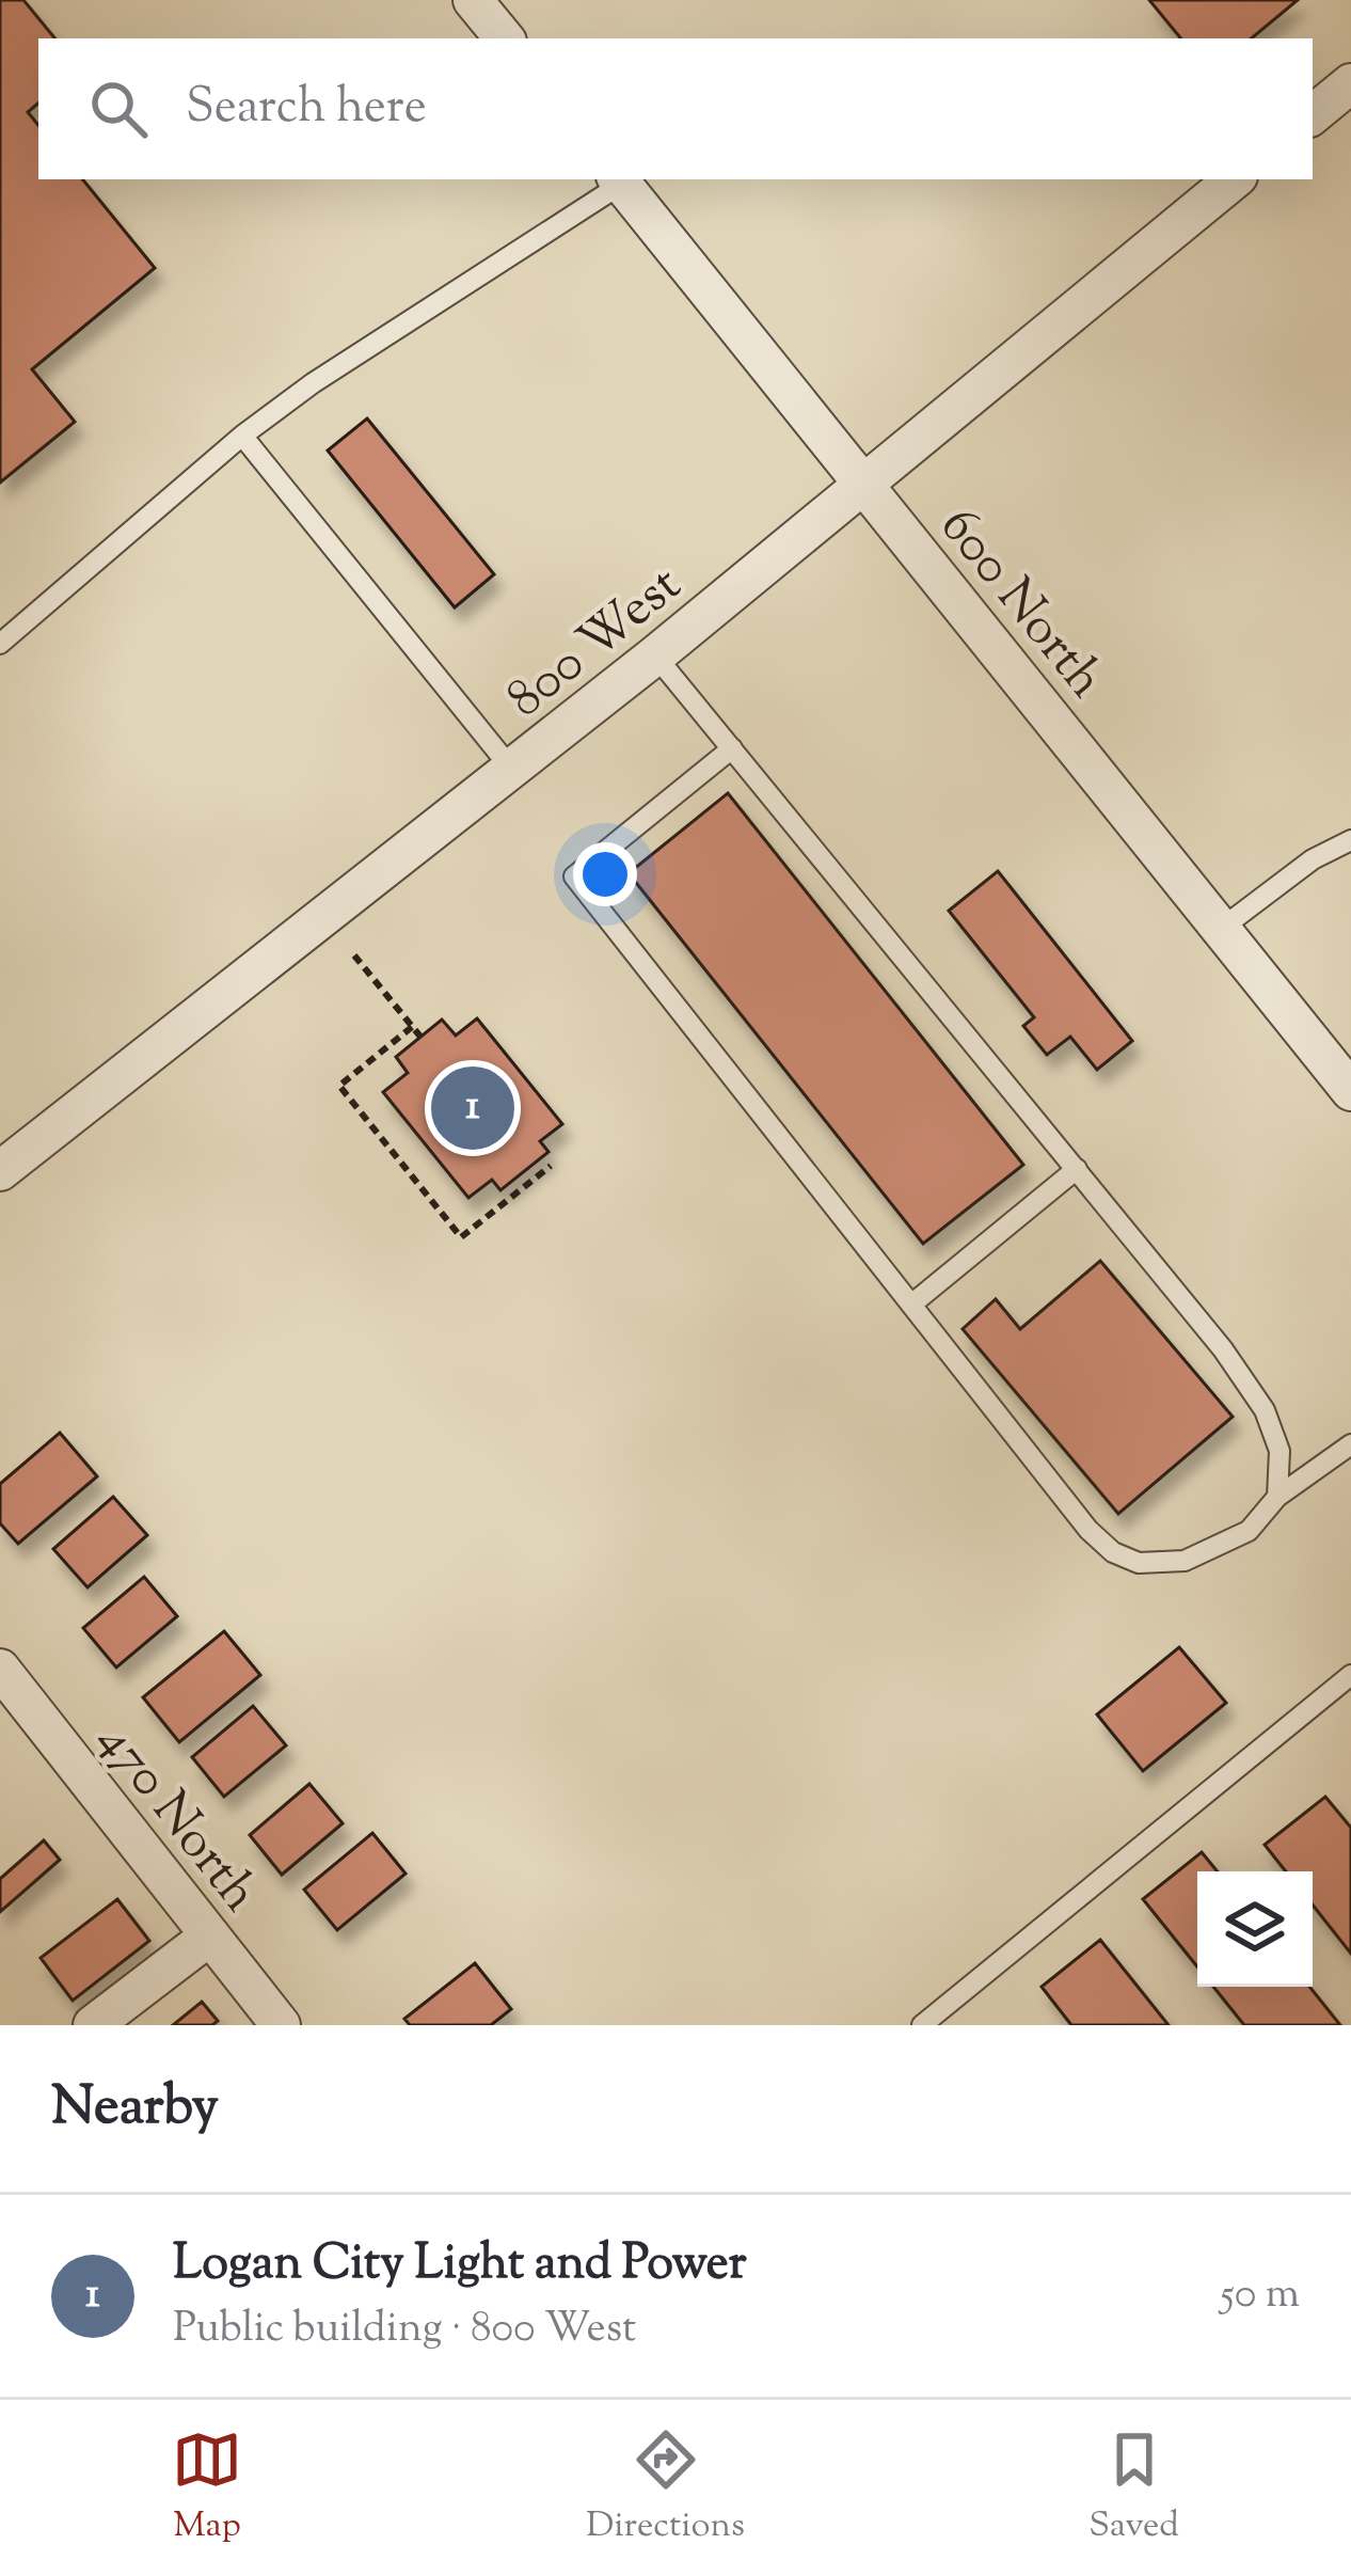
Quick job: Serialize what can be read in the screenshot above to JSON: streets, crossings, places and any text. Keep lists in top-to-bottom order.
{
  "streets": {
    "street": ["600 North", "800 West", "470 North"]
  },
  "crossings": [
    ["600 North", "800 West"]
  ],
  "page": {
    "search": "Search here",
    "pins": "1",
    "heading": "Nearby",
    "list": [
      {
        "mark": "1",
        "name": "Logan City Light and Power",
        "note": "Public building · 800 West",
        "value": "50 m"
      }
    ],
    "nav": ["Map", "Directions", "Saved"]
  }
}
